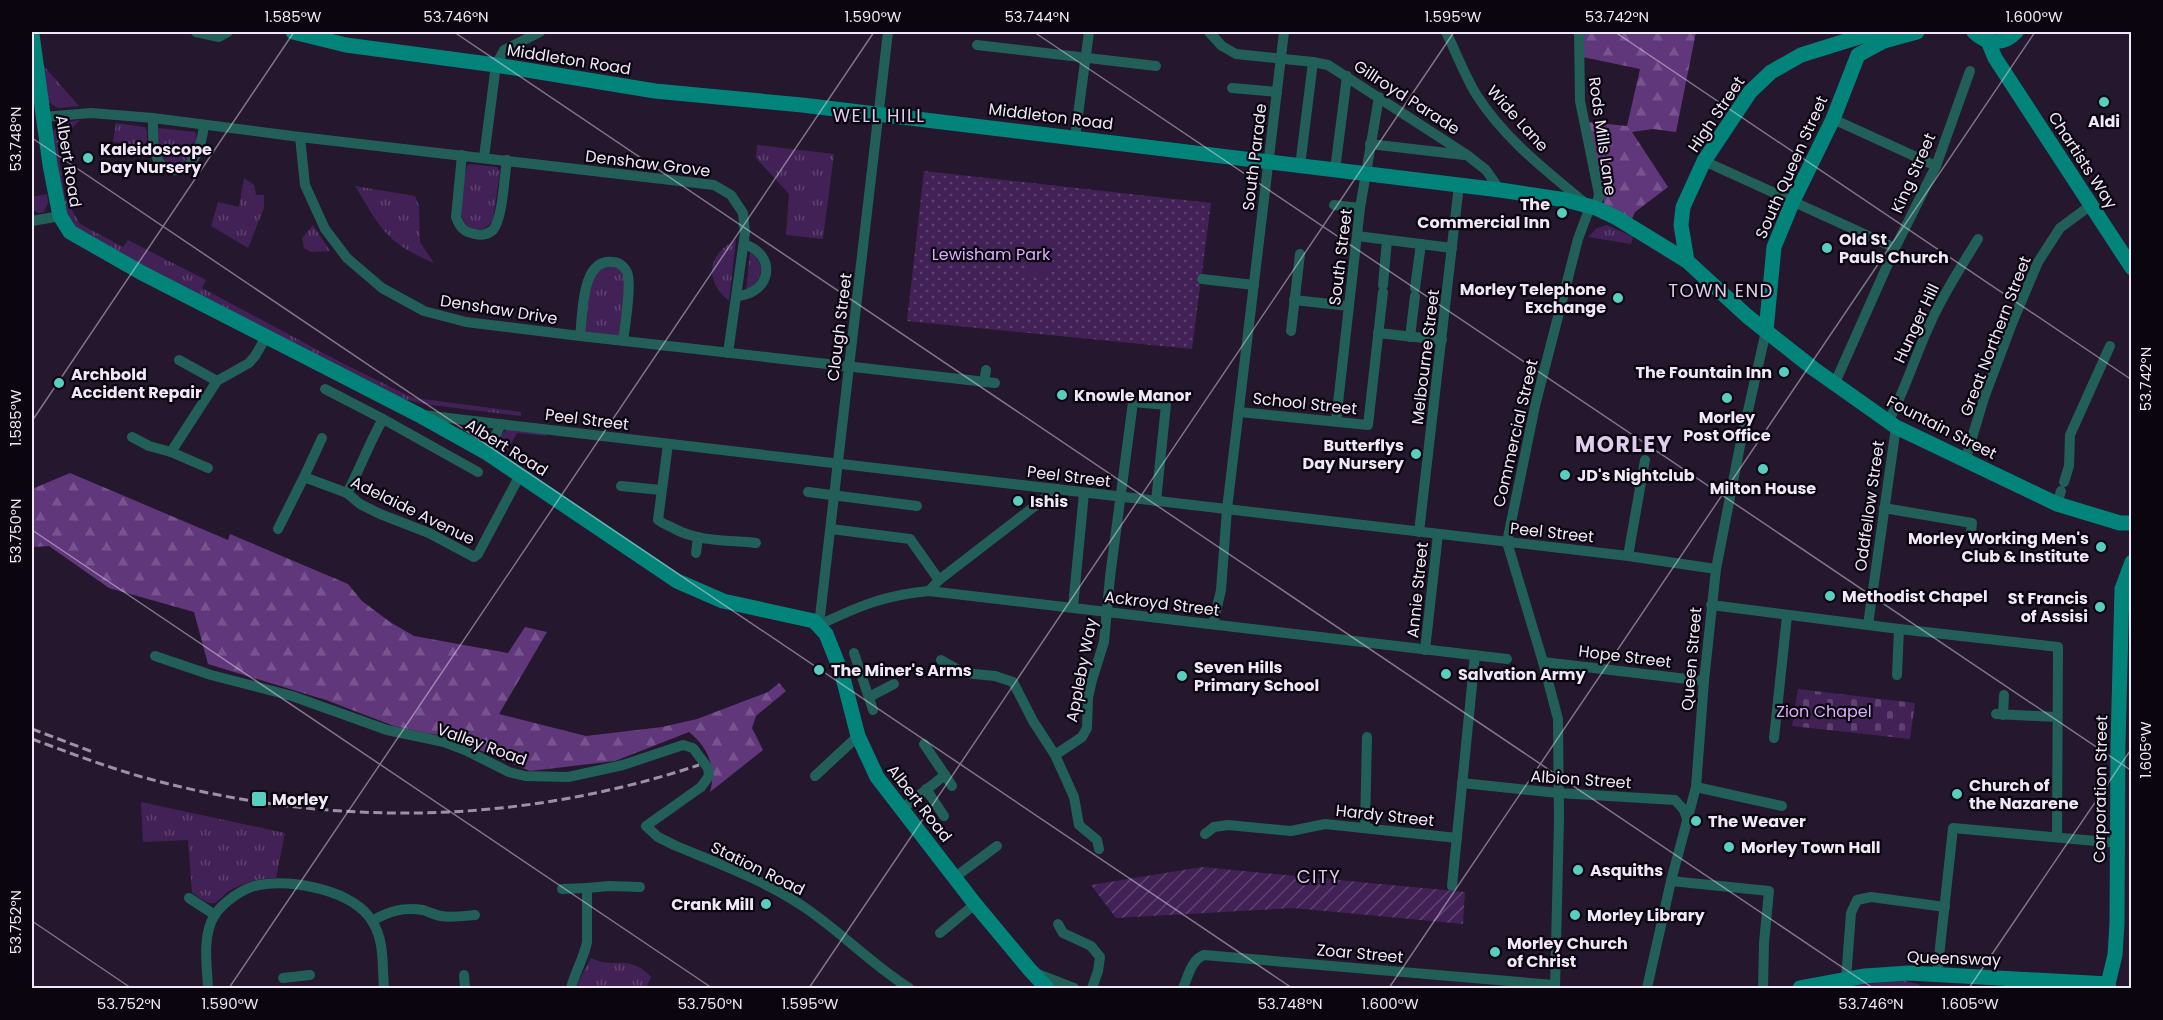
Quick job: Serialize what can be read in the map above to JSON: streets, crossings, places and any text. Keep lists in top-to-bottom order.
{
  "streets": {
    "main road": [
      "Middleton Road",
      "High Street",
      "Chartists Way",
      "Albert Road",
      "South Queen Street",
      "Fountain Street",
      "Corporation Street",
      "Queensway"
    ],
    "street": [
      "Gillroyd Parade",
      "Wide Lane",
      "Rods Mills Lane",
      "South Parade",
      "Denshaw Grove",
      "King Street",
      "South Street",
      "Denshaw Drive",
      "Hunger Hill",
      "Clough Street",
      "Great Northern Street",
      "Melbourne Street",
      "School Street",
      "Peel Street",
      "Commercial Street",
      "Oddfellow Street",
      "Adelaide Avenue",
      "Annie Street",
      "Ackroyd Street",
      "Hope Street",
      "Queen Street",
      "Appleby Way",
      "Valley Road",
      "Albion Street",
      "Hardy Street",
      "Station Road",
      "Zoar Street"
    ]
  },
  "crossings": [
    ["Middleton Road", "Gillroyd Parade"],
    ["Middleton Road", "High Street"],
    ["Middleton Road", "Wide Lane"],
    ["Middleton Road", "Rods Mills Lane"],
    ["Middleton Road", "South Parade"],
    ["Middleton Road", "South Queen Street"],
    ["Middleton Road", "South Street"],
    ["Middleton Road", "Clough Street"],
    ["Middleton Road", "Melbourne Street"],
    ["Middleton Road", "Fountain Street"],
    ["Middleton Road", "Commercial Street"],
    ["Middleton Road", "Queen Street"],
    ["Gillroyd Parade", "South Parade"],
    ["Gillroyd Parade", "South Street"],
    ["Wide Lane", "Rods Mills Lane"],
    ["Wide Lane", "Commercial Street"],
    ["Rods Mills Lane", "Commercial Street"],
    ["South Parade", "School Street"],
    ["South Parade", "Peel Street"],
    ["South Parade", "Ackroyd Street"],
    ["Chartists Way", "Great Northern Street"],
    ["Albert Road", "Denshaw Grove"],
    ["Albert Road", "Clough Street"],
    ["Albert Road", "Peel Street"],
    ["Albert Road", "Adelaide Avenue"],
    ["Albert Road", "Ackroyd Street"],
    ["Denshaw Grove", "Denshaw Drive"],
    ["South Queen Street", "Fountain Street"],
    ["South Queen Street", "Queen Street"],
    ["King Street", "Fountain Street"],
    ["South Street", "School Street"],
    ["Denshaw Drive", "Clough Street"],
    ["Hunger Hill", "Fountain Street"],
    ["Hunger Hill", "Oddfellow Street"],
    ["Clough Street", "Peel Street"],
    ["Clough Street", "Ackroyd Street"],
    ["Great Northern Street", "Fountain Street"],
    ["Melbourne Street", "Peel Street"],
    ["Peel Street", "Commercial Street"],
    ["Peel Street", "Annie Street"],
    ["Peel Street", "Queen Street"],
    ["Peel Street", "Appleby Way"],
    ["Fountain Street", "Oddfellow Street"],
    ["Fountain Street", "Queen Street"],
    ["Commercial Street", "Hope Street"],
    ["Commercial Street", "Albion Street"],
    ["Commercial Street", "Zoar Street"],
    ["Annie Street", "Ackroyd Street"],
    ["Ackroyd Street", "Appleby Way"],
    ["Hope Street", "Queen Street"],
    ["Queen Street", "Albion Street"],
    ["Valley Road", "Station Road"],
    ["Corporation Street", "Queensway"]
  ],
  "districts": [
    "WELL HILL",
    "TOWN END",
    "MORLEY",
    "CITY"
  ],
  "parks": ["Lewisham Park", "Zion Chapel"],
  "places": {
    "other": [
      "Aldi",
      "Kaleidoscope Day Nursery",
      "The Commercial Inn",
      "Old St Pauls Church",
      "Morley Telephone Exchange",
      "The Fountain Inn",
      "Archbold Accident Repair",
      "Knowle Manor",
      "Morley Post Office",
      "Butterflys Day Nursery",
      "Milton House",
      "JD's Nightclub",
      "Ishis",
      "Morley Working Men's Club & Institute",
      "Methodist Chapel",
      "St Francis of Assisi",
      "The Miner's Arms",
      "Salvation Army",
      "Seven Hills Primary School",
      "Church of the Nazarene",
      "The Weaver",
      "Morley Town Hall",
      "Asquiths",
      "Crank Mill",
      "Morley Library",
      "Morley Church of Christ"
    ],
    "transit": ["Morley"]
  },
  "coordinates": [
    "1.585°W",
    "53.746°N",
    "1.590°W",
    "53.744°N",
    "1.595°W",
    "53.742°N",
    "1.600°W",
    "53.748°N",
    "53.750°N",
    "1.605°W",
    "53.752°N"
  ]
}
